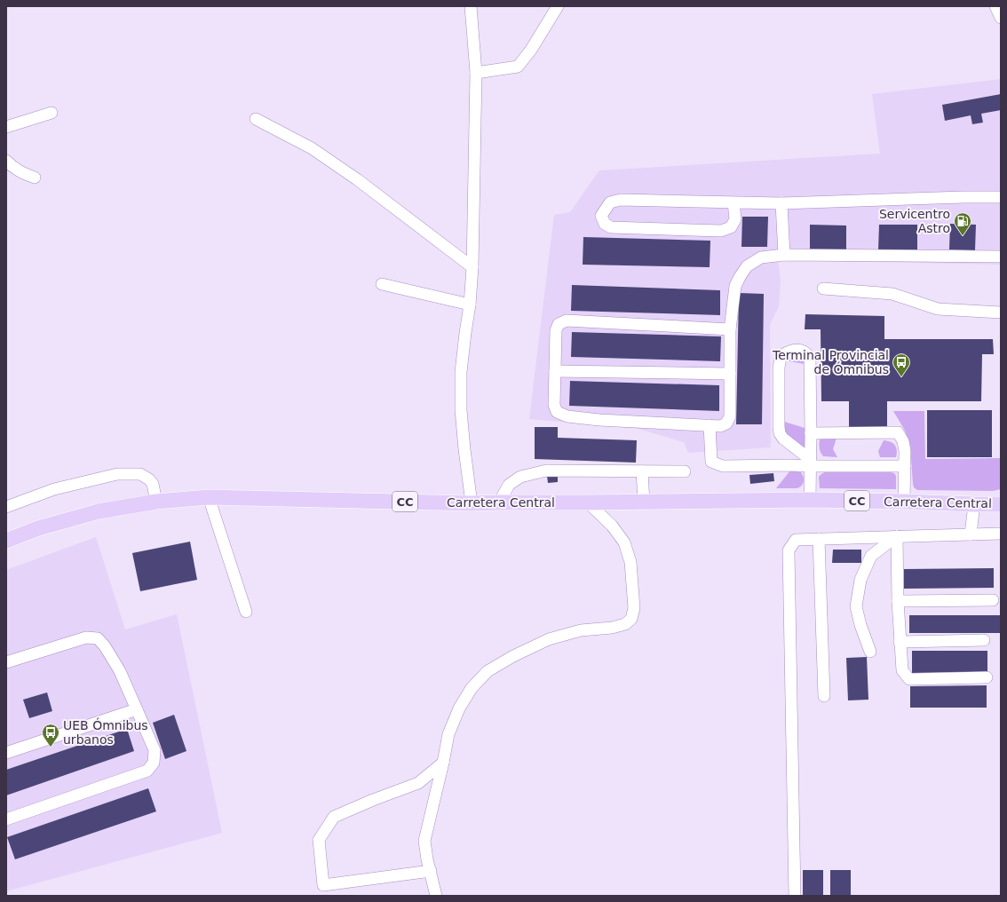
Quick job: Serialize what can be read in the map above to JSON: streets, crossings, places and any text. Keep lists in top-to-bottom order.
{
  "streets": {
    "main road": ["CC", "Carretera Central"]
  },
  "places": {
    "fuel station": ["Servicentro Astro"],
    "bus stop": ["Terminal Provincial de Ómnibus", "UEB Ómnibus urbanos"]
  }
}
